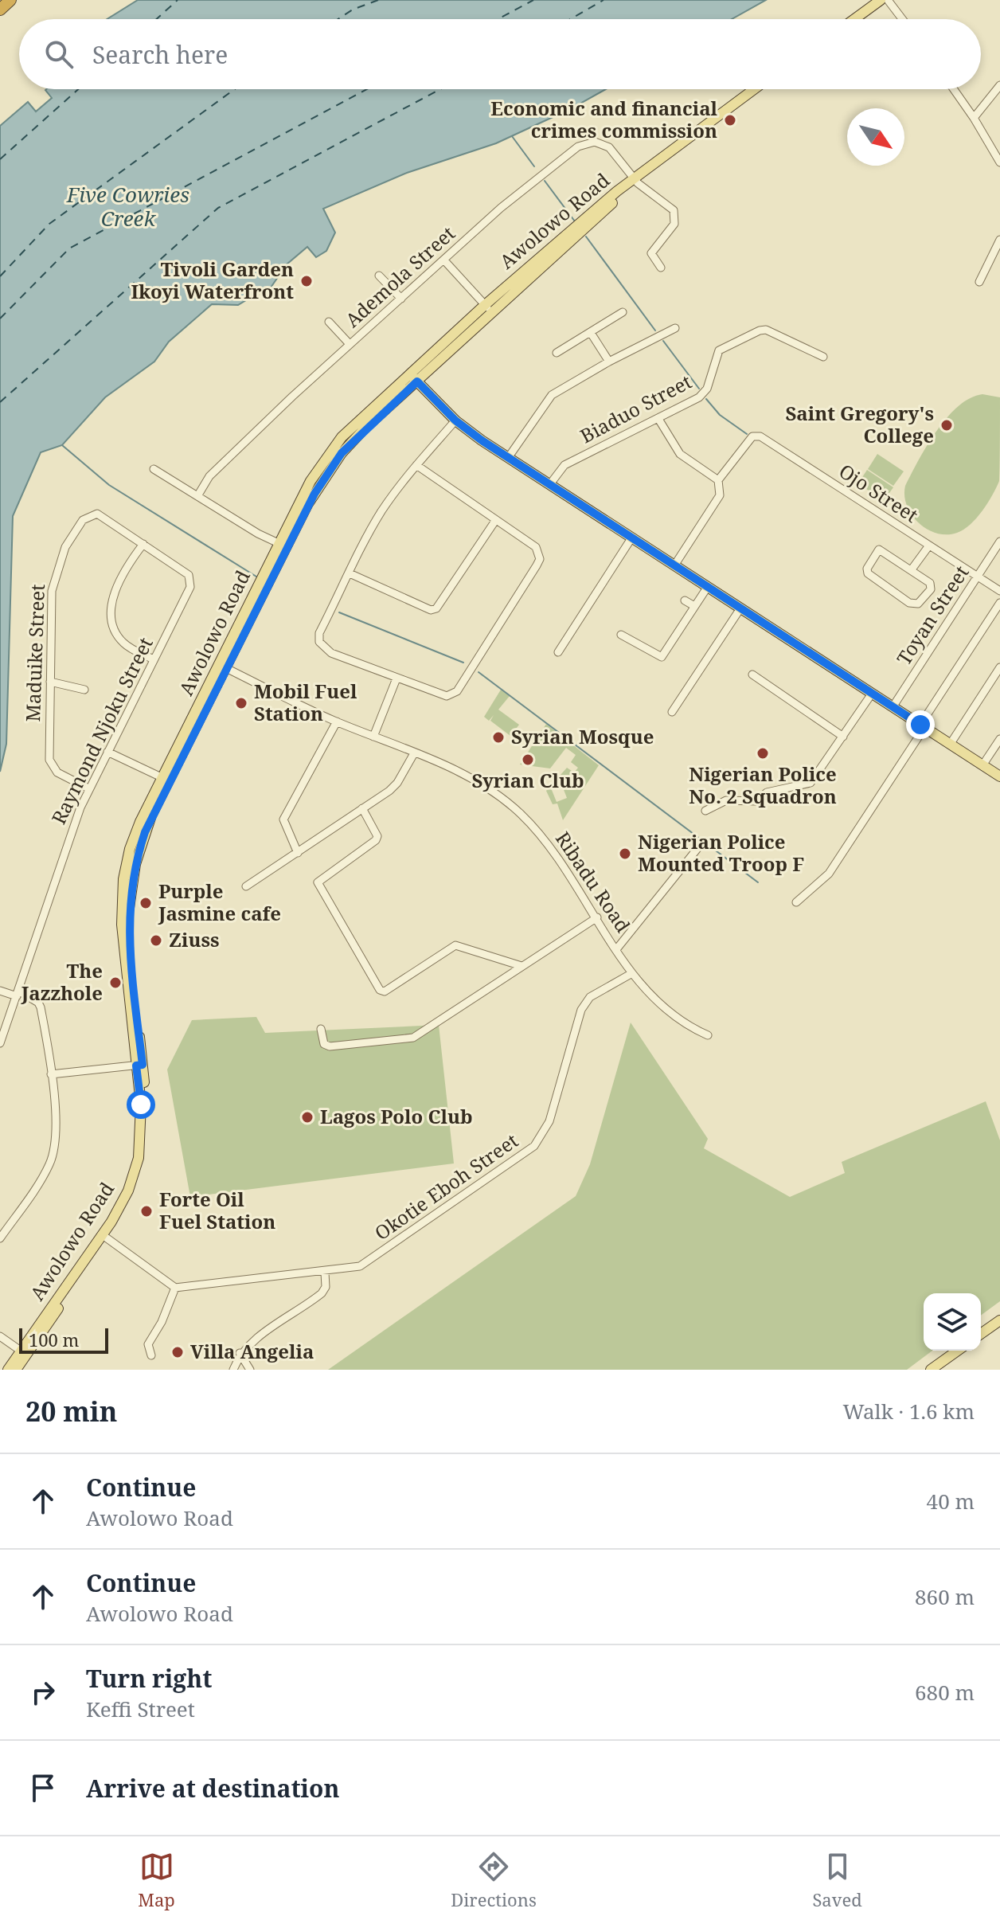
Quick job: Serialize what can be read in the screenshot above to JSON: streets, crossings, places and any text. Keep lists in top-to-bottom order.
{
  "streets": {
    "main road": ["Awolowo Road"],
    "street": [
      "Ademola Street",
      "Biaduo Street",
      "Ojo Street",
      "Toyan Street",
      "Maduike Street",
      "Raymond Njoku Street",
      "Ribadu Road",
      "Okotie Eboh Street"
    ]
  },
  "crossings": [
    ["Awolowo Road", "Ademola Street"],
    ["Awolowo Road", "Ribadu Road"],
    ["Ojo Street", "Toyan Street"],
    ["Maduike Street", "Raymond Njoku Street"],
    ["Ribadu Road", "Okotie Eboh Street"]
  ],
  "water": ["Five Cowries Creek"],
  "places": [
    "Economic and financial crimes commission",
    "Tivoli Garden Ikoyi Waterfront",
    "Saint Gregory's College",
    "Mobil Fuel Station",
    "Syrian Mosque",
    "Nigerian Police No. 2 Squadron",
    "Syrian Club",
    "Nigerian Police Mounted Troop F",
    "Purple Jasmine cafe",
    "Ziuss",
    "The Jazzhole",
    "Lagos Polo Club",
    "Forte Oil Fuel Station",
    "Villa Angelia"
  ],
  "scale_bar": "100 m",
  "north": "bottom right",
  "page": {
    "search": "Search here",
    "scale": "100 m",
    "heading": ["20 min", "Walk · 1.6 km"],
    "list": [
      ["Continue", "Awolowo Road", "40 m"],
      ["Continue", "Awolowo Road", "860 m"],
      ["Turn right", "Keffi Street", "680 m"],
      "Arrive at destination"
    ],
    "nav": ["Map", "Directions", "Saved"]
  }
}
